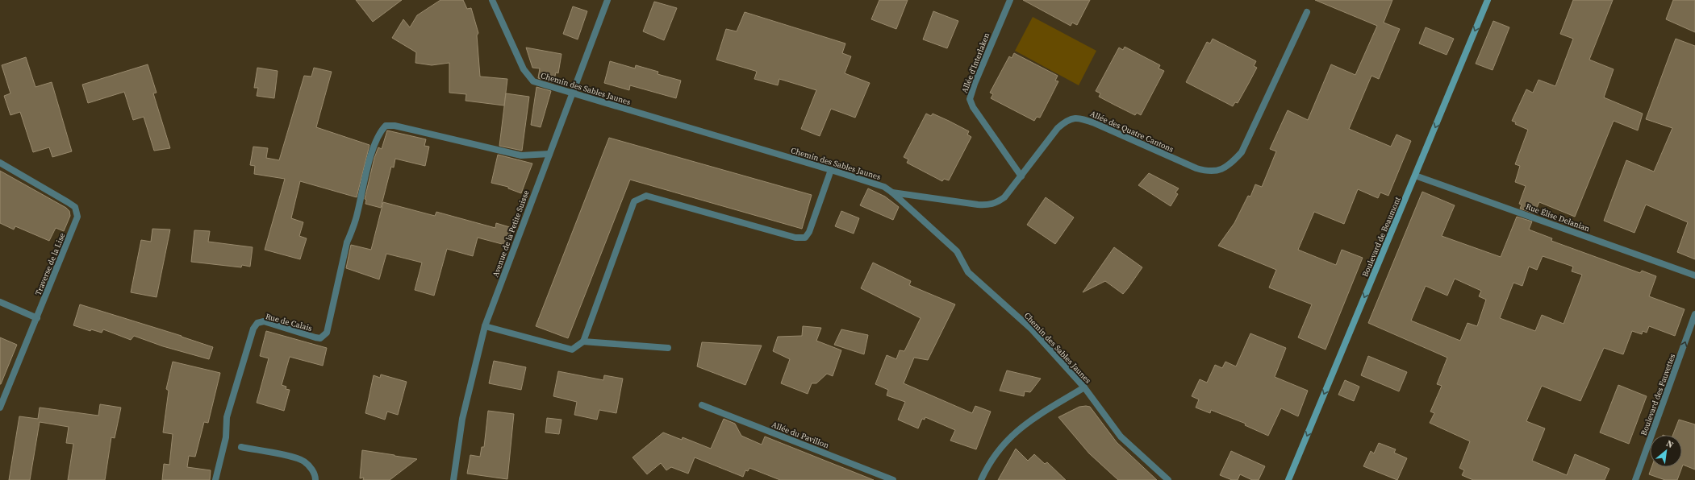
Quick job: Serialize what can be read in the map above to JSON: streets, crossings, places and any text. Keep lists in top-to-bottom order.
{
  "streets": {
    "street": [
      "Allée d'Interlaken",
      "Chemin des Sables Jaunes",
      "Allée des Quatre Cantons",
      "Rue Élise Delanian",
      "Avenue de la Petite Suisse",
      "Boulevard de Beaumont",
      "Traverse de la Lise",
      "Rue de Calais",
      "Boulevard des Fauvettes",
      "Allée du Pavillon"
    ]
  },
  "crossings": [
    ["Allée d'Interlaken", "Allée des Quatre Cantons"],
    ["Chemin des Sables Jaunes", "Allée des Quatre Cantons"],
    ["Chemin des Sables Jaunes", "Avenue de la Petite Suisse"],
    ["Rue Élise Delanian", "Boulevard de Beaumont"],
    ["Avenue de la Petite Suisse", "Rue de Calais"]
  ],
  "one_way": ["Boulevard de Beaumont", "Boulevard des Fauvettes"],
  "north": "top right"
}
